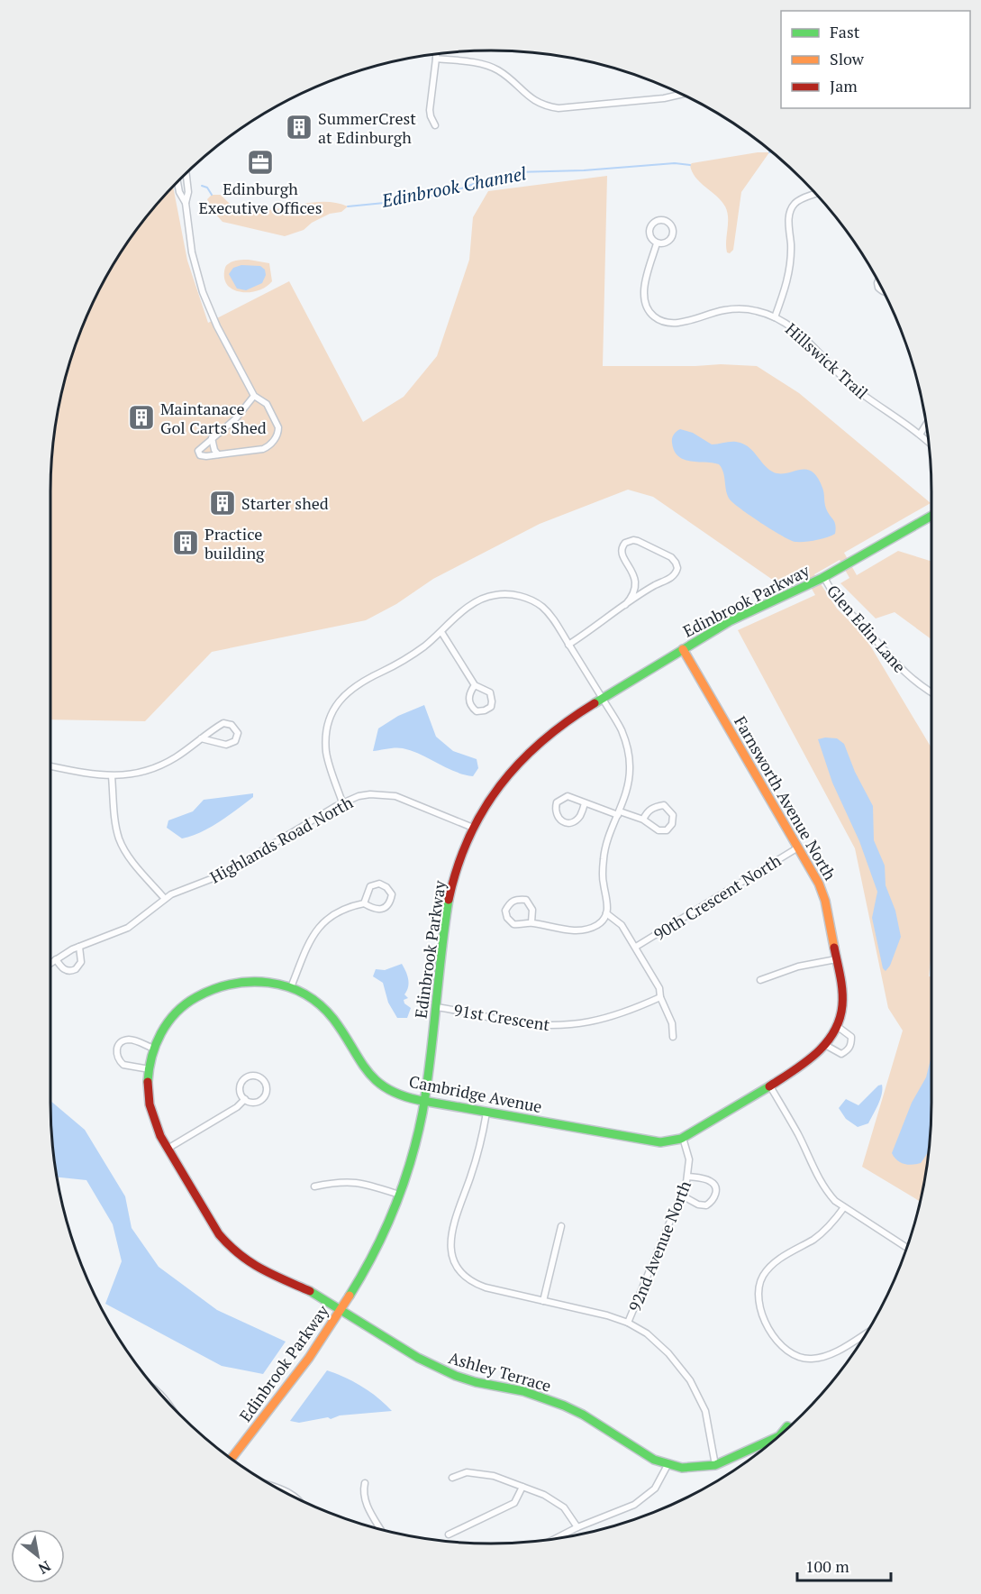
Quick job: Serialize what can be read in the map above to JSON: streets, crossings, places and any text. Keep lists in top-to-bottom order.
{
  "streets": {
    "street": [
      "Hillswick Trail",
      "Edinbrook Parkway",
      "Glen Edin Lane",
      "Farnsworth Avenue North",
      "Highlands Road North",
      "90th Crescent North",
      "91st Crescent",
      "Cambridge Avenue",
      "92nd Avenue North",
      "Ashley Terrace"
    ]
  },
  "crossings": [
    ["Edinbrook Parkway", "Glen Edin Lane"],
    ["Edinbrook Parkway", "Farnsworth Avenue North"],
    ["Edinbrook Parkway", "Highlands Road North"],
    ["Edinbrook Parkway", "91st Crescent"],
    ["Edinbrook Parkway", "Cambridge Avenue"],
    ["Edinbrook Parkway", "Ashley Terrace"],
    ["Farnsworth Avenue North", "90th Crescent North"],
    ["Farnsworth Avenue North", "Cambridge Avenue"],
    ["Cambridge Avenue", "92nd Avenue North"],
    ["Cambridge Avenue", "Ashley Terrace"]
  ],
  "water": ["Edinbrook Channel"],
  "places": {
    "building": [
      "SummerCrest at Edinburgh",
      "Maintanace Gol Carts Shed",
      "Starter shed",
      "Practice building"
    ],
    "office": ["Edinburgh Executive Offices"]
  },
  "legend": ["Fast", "Slow", "Jam"],
  "scale_bar": "100 m",
  "north": "bottom right"
}
